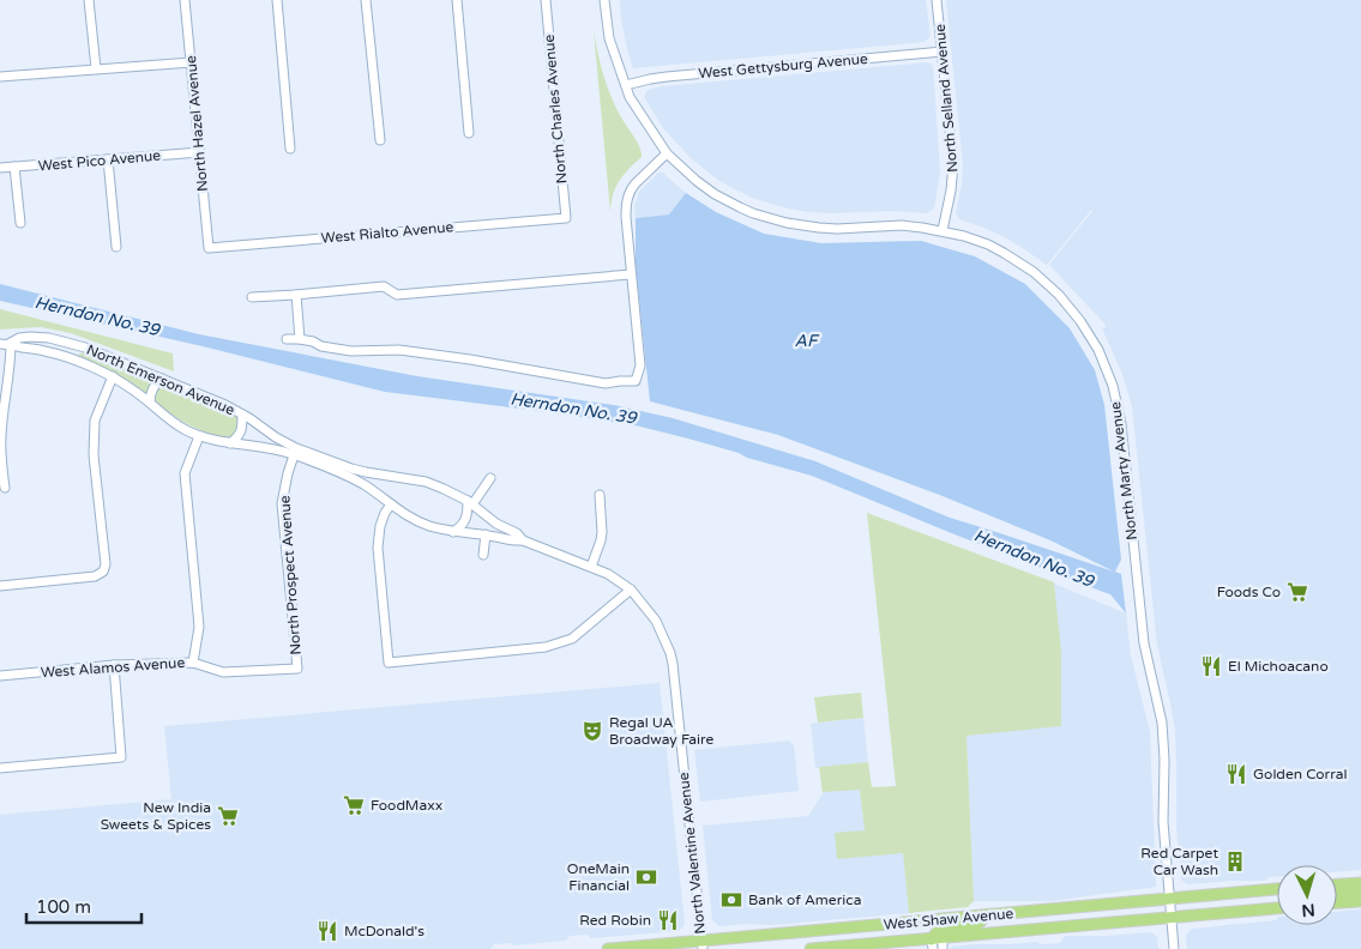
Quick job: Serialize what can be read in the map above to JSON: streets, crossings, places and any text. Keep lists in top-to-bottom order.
{
  "streets": {
    "main road": ["West Shaw Avenue"],
    "street": [
      "West Gettysburg Avenue",
      "North Selland Avenue",
      "North Charles Avenue",
      "North Hazel Avenue",
      "West Pico Avenue",
      "West Rialto Avenue",
      "North Emerson Avenue",
      "North Marty Avenue",
      "North Prospect Avenue",
      "West Alamos Avenue",
      "North Valentine Avenue"
    ]
  },
  "crossings": [
    ["West Gettysburg Avenue", "North Selland Avenue"],
    ["North Selland Avenue", "North Marty Avenue"],
    ["North Charles Avenue", "West Rialto Avenue"],
    ["North Hazel Avenue", "West Pico Avenue"],
    ["North Hazel Avenue", "West Rialto Avenue"],
    ["North Emerson Avenue", "North Prospect Avenue"],
    ["North Emerson Avenue", "North Valentine Avenue"],
    ["North Marty Avenue", "West Shaw Avenue"],
    ["North Prospect Avenue", "West Alamos Avenue"],
    ["North Valentine Avenue", "West Shaw Avenue"]
  ],
  "water": ["Herndon No. 39", "AF"],
  "places": {
    "supermarket": ["Foods Co", "FoodMaxx", "New India Sweets & Spices"],
    "restaurant": [
      "El Michoacano",
      "Golden Corral",
      "Red Robin",
      "McDonald's"
    ],
    "theatre": ["Regal UA Broadway Faire"],
    "building": ["Red Carpet Car Wash"],
    "bank": ["OneMain Financial", "Bank of America"]
  },
  "scale_bar": "100 m",
  "north": "bottom"
}
